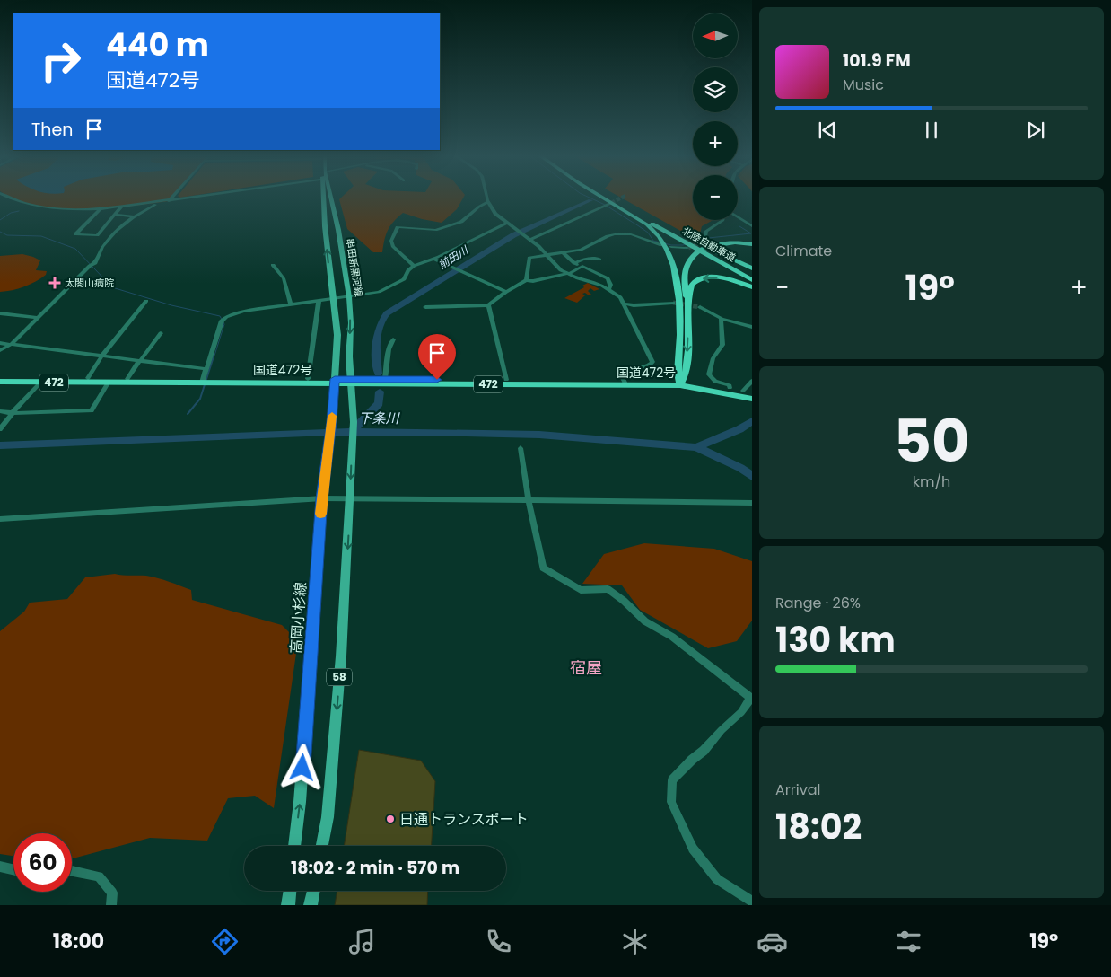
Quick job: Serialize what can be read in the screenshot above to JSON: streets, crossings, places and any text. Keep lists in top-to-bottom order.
{
  "streets": {
    "highway": ["北陸自動車道", "国道472号", "472"],
    "main road": ["串田新黒河線", "高岡小杉線", "58"]
  },
  "crossings": [
    ["串田新黒河線", "国道472号"],
    ["串田新黒河線", "高岡小杉線"],
    ["串田新黒河線", "58"],
    ["国道472号", "高岡小杉線"],
    ["国道472号", "58"]
  ],
  "districts": ["宿屋"],
  "water": ["前田川", "下条川"],
  "places": {
    "health": ["太閤山病院"],
    "other": ["日通トランスポート"]
  },
  "north": "left",
  "page": {
    "map_buttons": ["+", "−"],
    "turn": ["440 m", "国道472号"],
    "song": ["101.9 FM", "Music"],
    "then": "Then",
    "tile": [
      "Climate",
      ["50", "km/h"],
      ["Range · 26%", "130 km"],
      ["Arrival", "18:02"]
    ],
    "heat": ["−", "19°", "+"],
    "limit": "60",
    "trip": "18:02 · 2 min · 570 m",
    "tabs": ["18:00", "19°"]
  }
}
